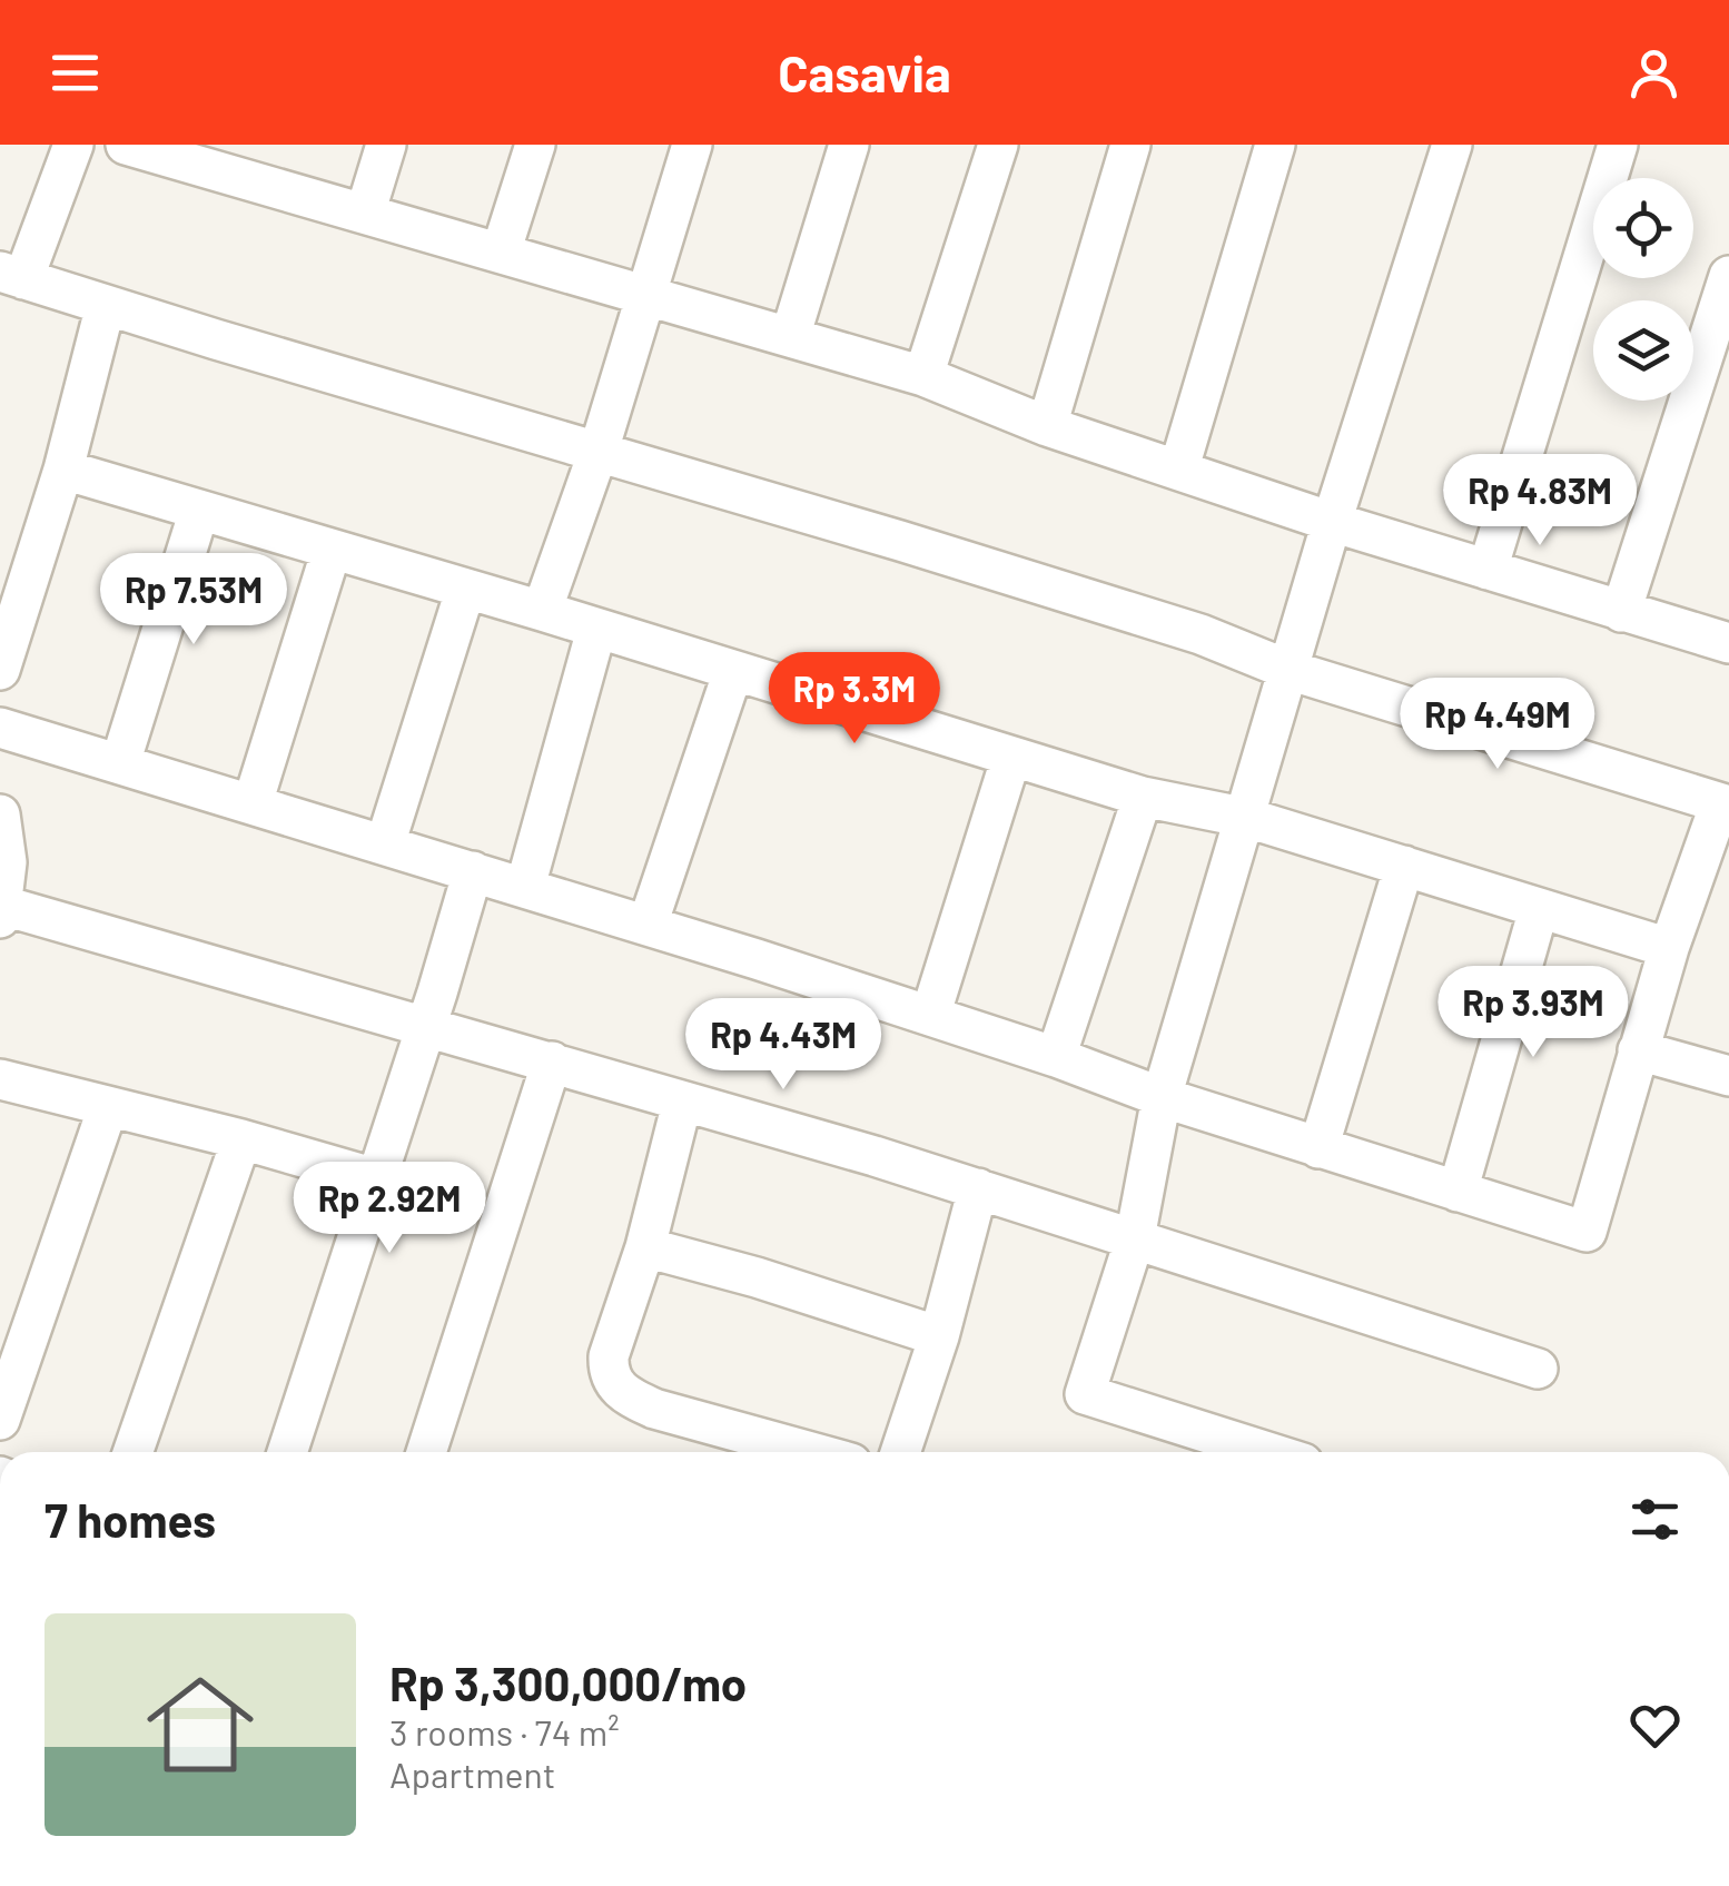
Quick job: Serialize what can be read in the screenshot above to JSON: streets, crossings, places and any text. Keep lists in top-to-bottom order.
{
  "page": {
    "header": "Casavia",
    "price": [
      "Rp 4.83M",
      "Rp 7.53M",
      "Rp 3.3M",
      "Rp 4.49M",
      "Rp 3.93M",
      "Rp 4.43M",
      "Rp 2.92M"
    ],
    "heading": "7 homes",
    "list": [
      {
        "name": "Rp 3,300,000/mo",
        "note": "3 rooms · 74 m² · Apartment"
      }
    ]
  }
}
